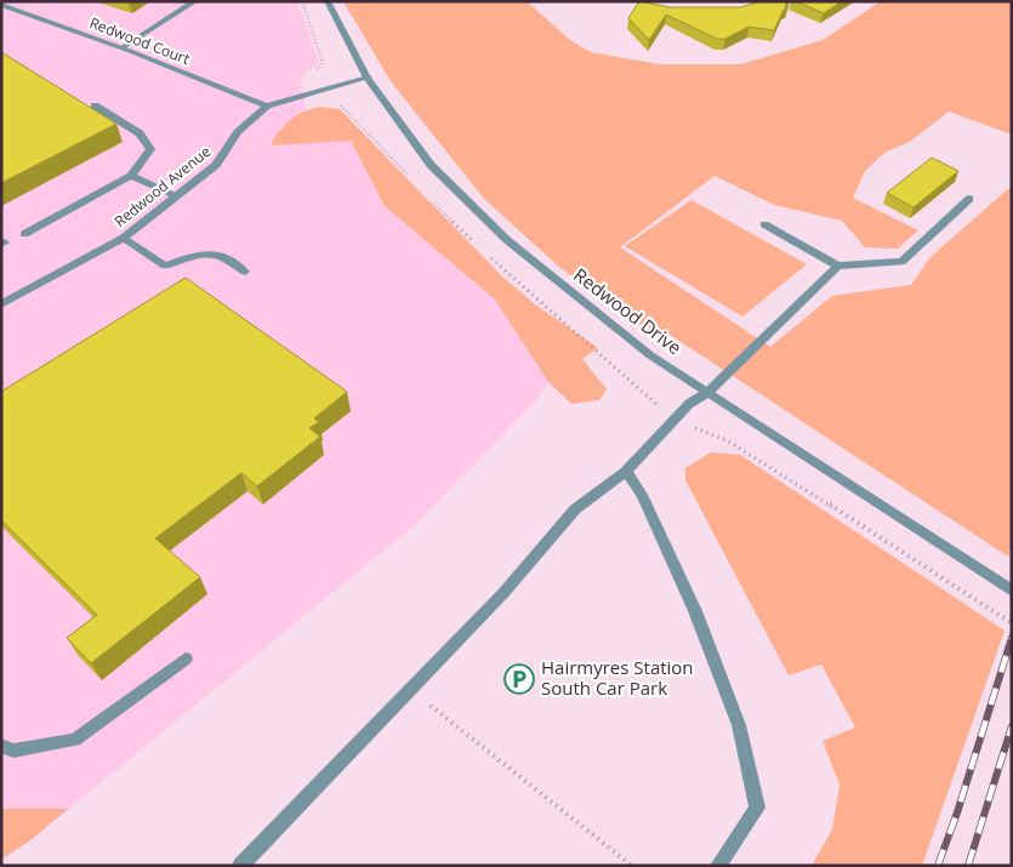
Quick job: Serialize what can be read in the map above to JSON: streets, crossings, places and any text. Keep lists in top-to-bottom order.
{
  "streets": {
    "street": ["Redwood Court", "Redwood Avenue", "Redwood Drive"]
  },
  "crossings": [
    ["Redwood Court", "Redwood Avenue"],
    ["Redwood Avenue", "Redwood Drive"]
  ],
  "places": {
    "parking": ["Hairmyres Station South Car Park"]
  }
}
